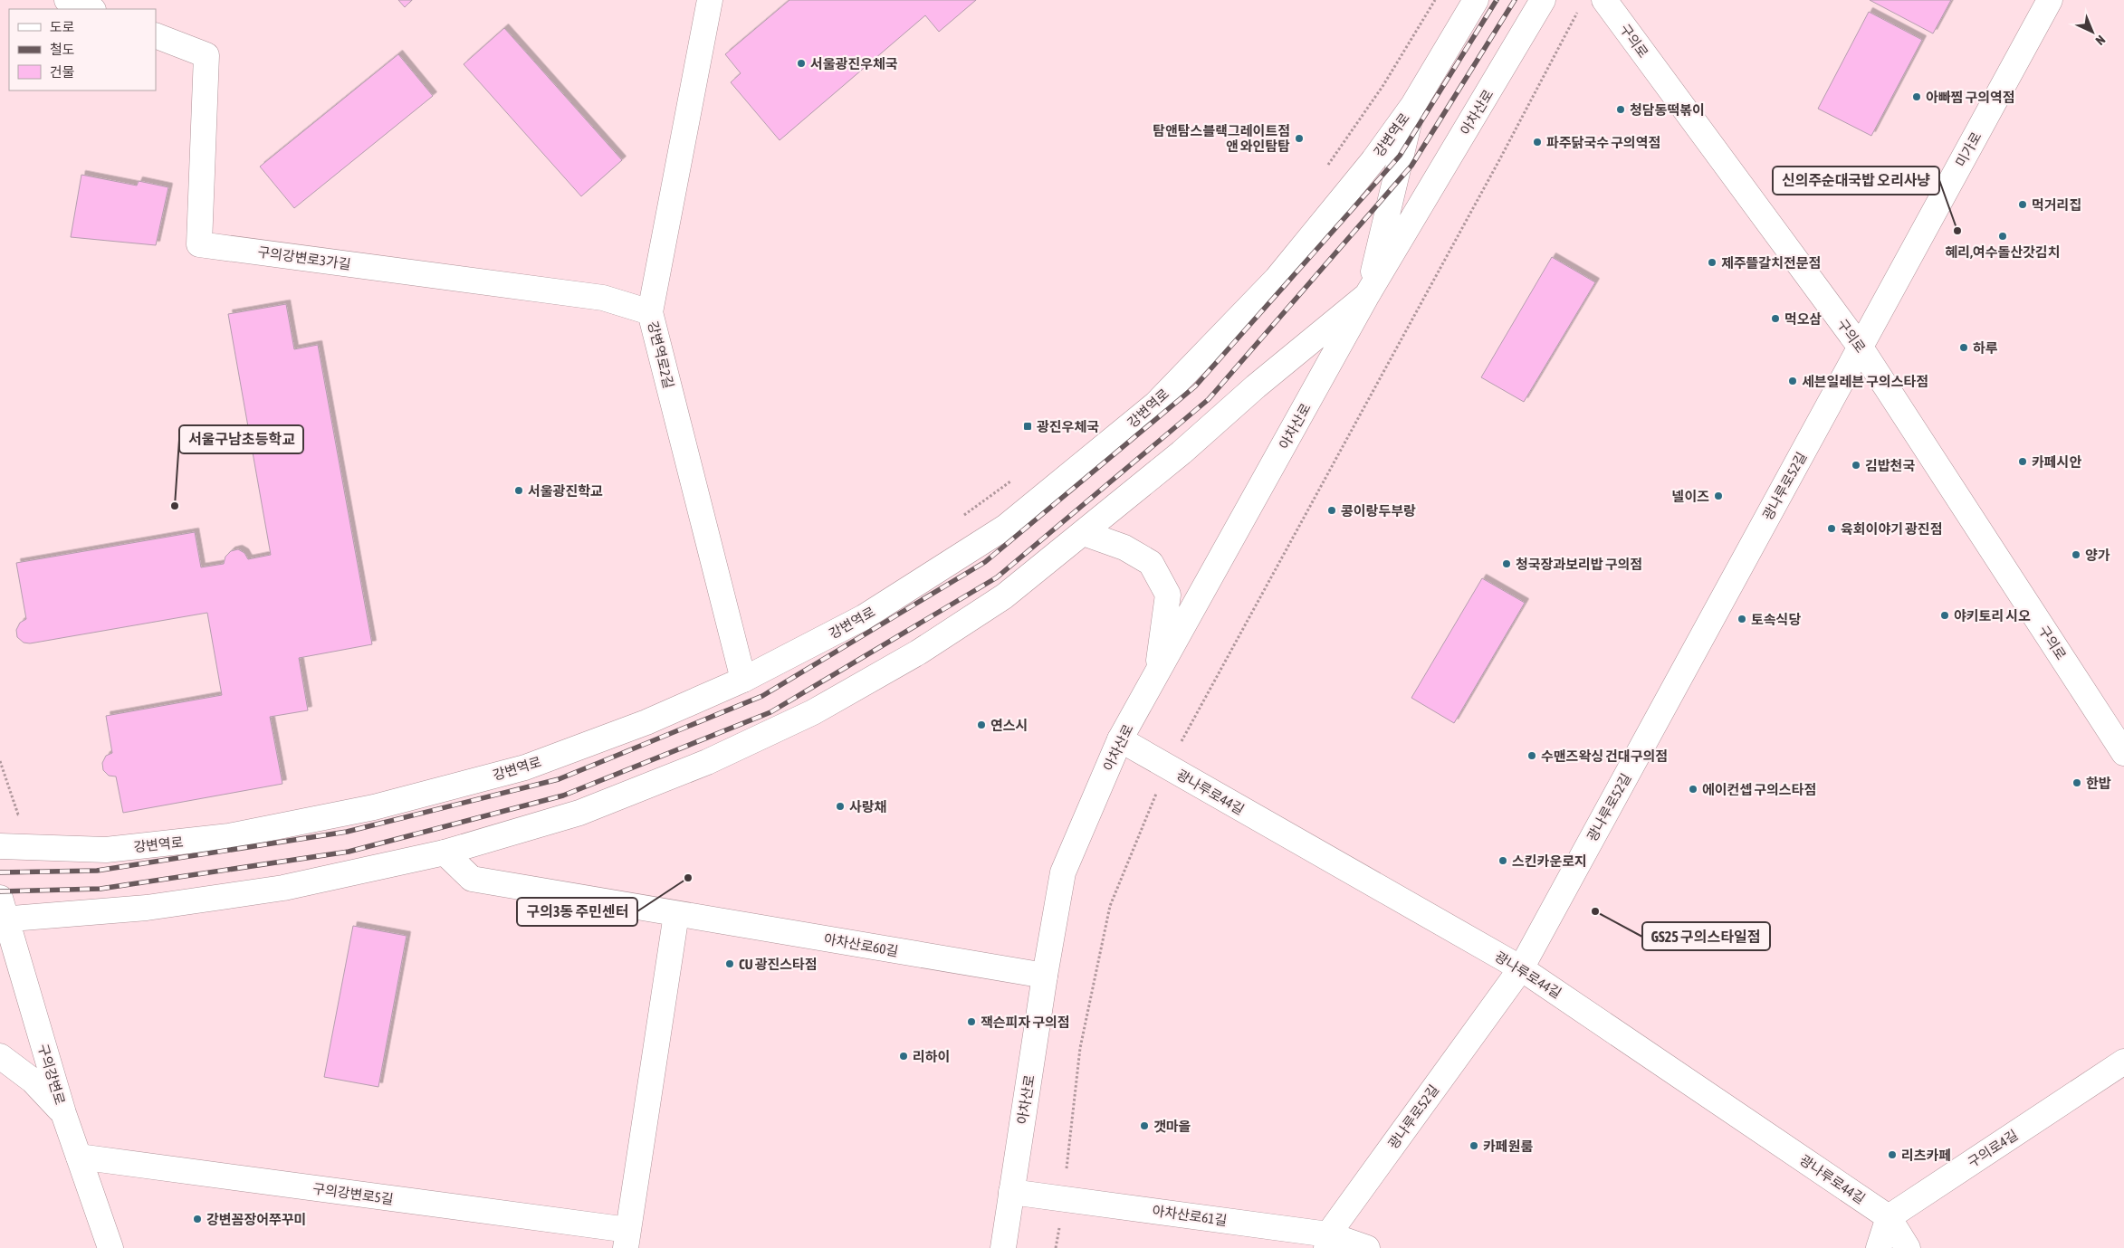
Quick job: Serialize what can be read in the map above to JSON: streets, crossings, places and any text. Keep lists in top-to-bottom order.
{
  "streets": {
    "street": [
      "구의로",
      "아차산로",
      "강변역로",
      "미가로",
      "구의강변로3가길",
      "강변역로2길",
      "광나루로52길",
      "광나루로44길",
      "아차산로60길",
      "구의강변로",
      "구의로4길",
      "구의강변로5길",
      "아차산로61길"
    ]
  },
  "crossings": [
    ["구의로", "미가로"],
    ["구의로", "광나루로52길"],
    ["아차산로", "강변역로"],
    ["아차산로", "광나루로44길"],
    ["아차산로", "아차산로60길"],
    ["아차산로", "아차산로61길"],
    ["강변역로", "강변역로2길"],
    ["미가로", "광나루로52길"],
    ["구의강변로3가길", "강변역로2길"],
    ["광나루로52길", "광나루로44길"],
    ["광나루로52길", "아차산로61길"],
    ["광나루로44길", "구의로4길"],
    ["구의강변로", "구의강변로5길"]
  ],
  "places": {
    "other": [
      "서울광진우체국",
      "아빠찜 구의역점",
      "청담동떡볶이",
      "탐앤탐스블랙그레이트점 앤 와인탐탐",
      "파주닭국수 구의역점",
      "먹거리집",
      "신의주순대국밥 오리사냥",
      "혜리,여수돌산갓김치",
      "제주뜰갈치전문점",
      "먹오삼",
      "하루",
      "세븐일레븐 구의스타점",
      "카페시안",
      "김밥천국",
      "서울광진학교",
      "넬이즈",
      "서울구남초등학교",
      "콩이랑두부랑",
      "육회이야기 광진점",
      "양가",
      "청국장과보리밥 구의점",
      "야키토리 시오",
      "토속식당",
      "연스시",
      "수맨즈왁싱 건대구의점",
      "한밥",
      "에이컨셉 구의스타점",
      "사랑채",
      "스킨카운로지",
      "구의3동 주민센터",
      "GS25 구의스타일점",
      "CU 광진스타점",
      "잭슨피자 구의점",
      "리하이",
      "갯마을",
      "카페원룸",
      "리츠카페",
      "강변꼼장어쭈꾸미"
    ],
    "transit": ["광진우체국"]
  },
  "legend": ["도로", "철도", "건물"],
  "north": "bottom right"
}
